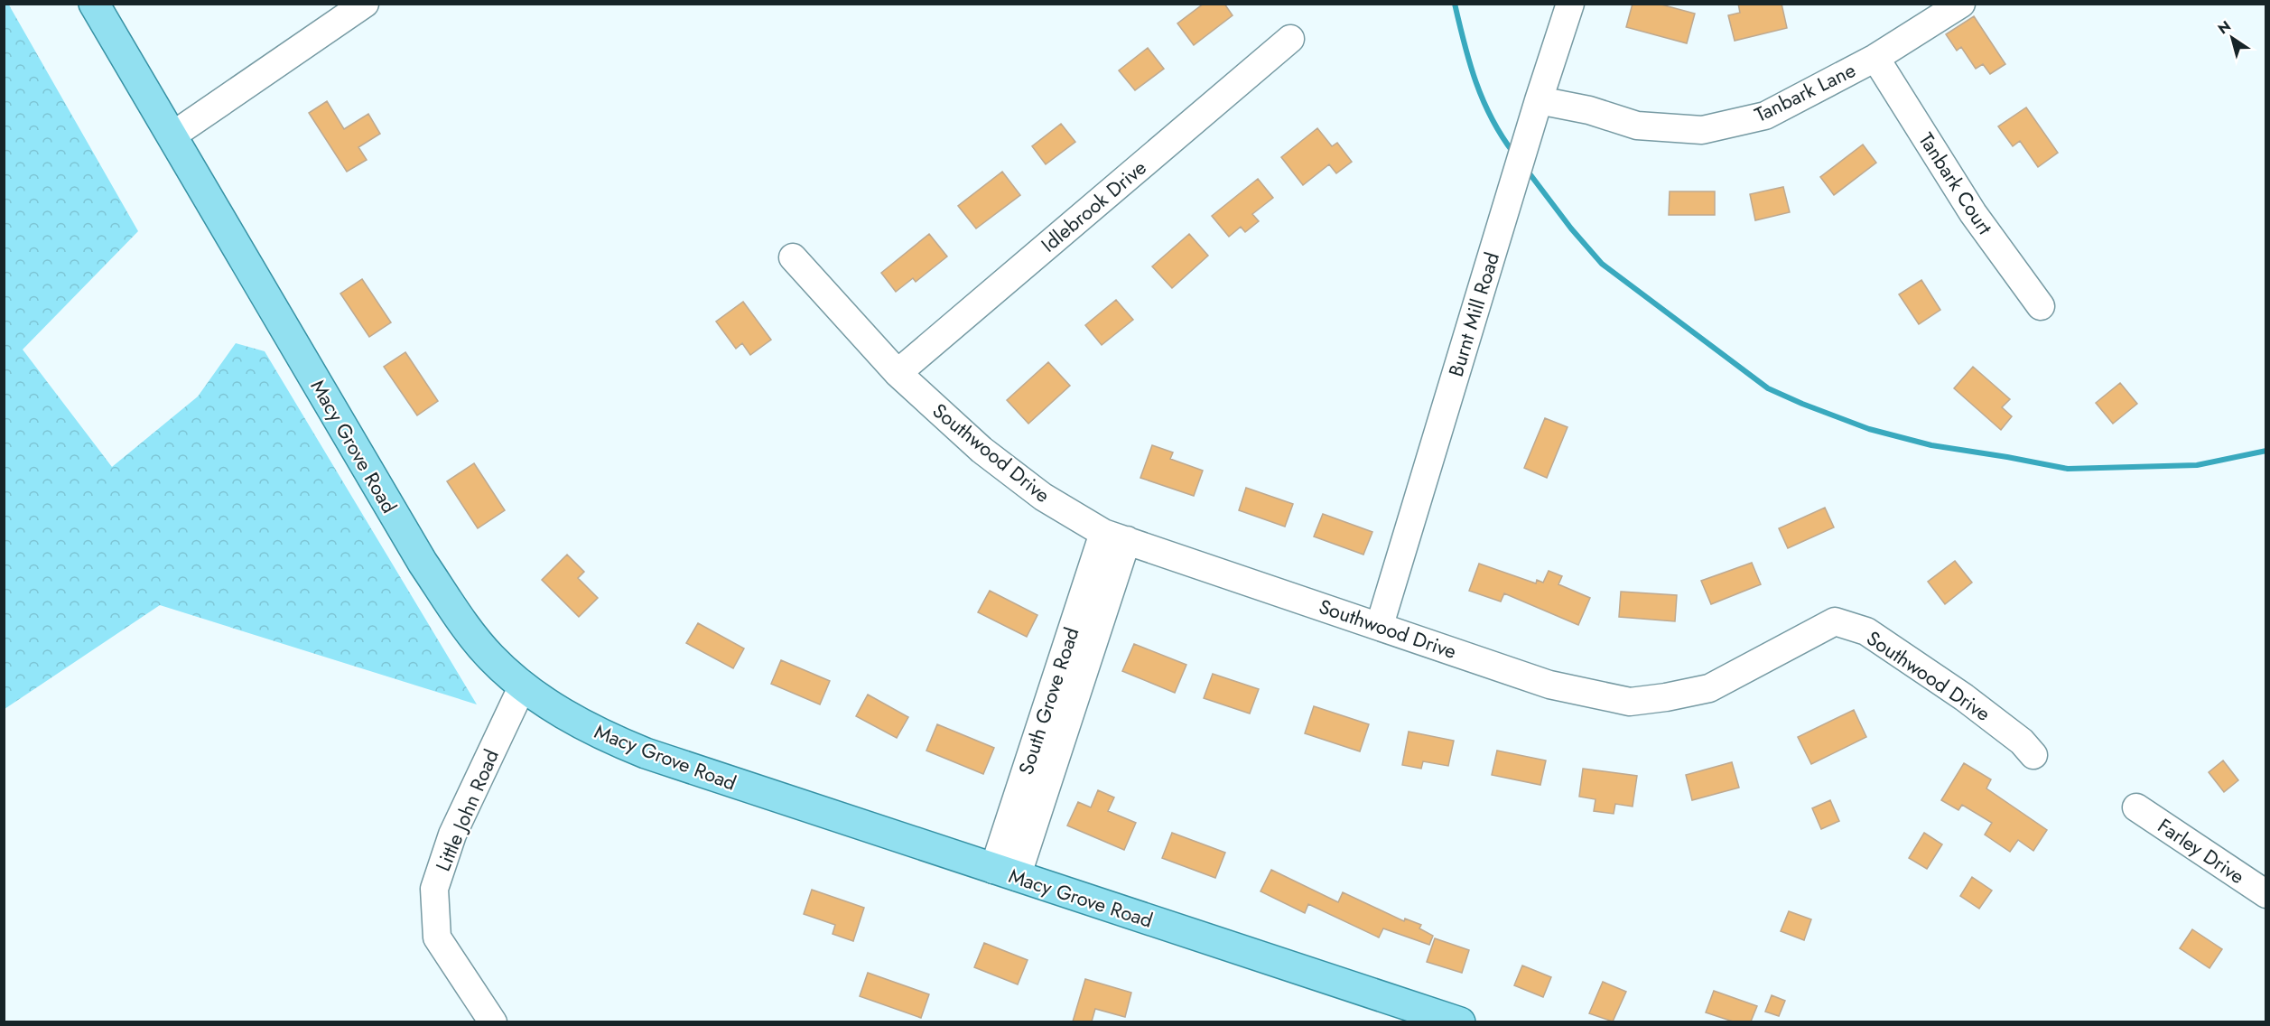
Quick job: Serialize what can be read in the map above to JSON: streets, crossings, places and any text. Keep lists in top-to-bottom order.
{
  "streets": {
    "main road": ["Macy Grove Road"],
    "street": [
      "Tanbark Lane",
      "Tanbark Court",
      "Idlebrook Drive",
      "Burnt Mill Road",
      "Southwood Drive",
      "South Grove Road",
      "Little John Road",
      "Farley Drive"
    ]
  },
  "crossings": [
    ["Tanbark Lane", "Tanbark Court"],
    ["Tanbark Lane", "Burnt Mill Road"],
    ["Idlebrook Drive", "Southwood Drive"],
    ["Burnt Mill Road", "Southwood Drive"],
    ["Macy Grove Road", "South Grove Road"],
    ["Macy Grove Road", "Little John Road"],
    ["Southwood Drive", "South Grove Road"]
  ],
  "north": "top left"
}
